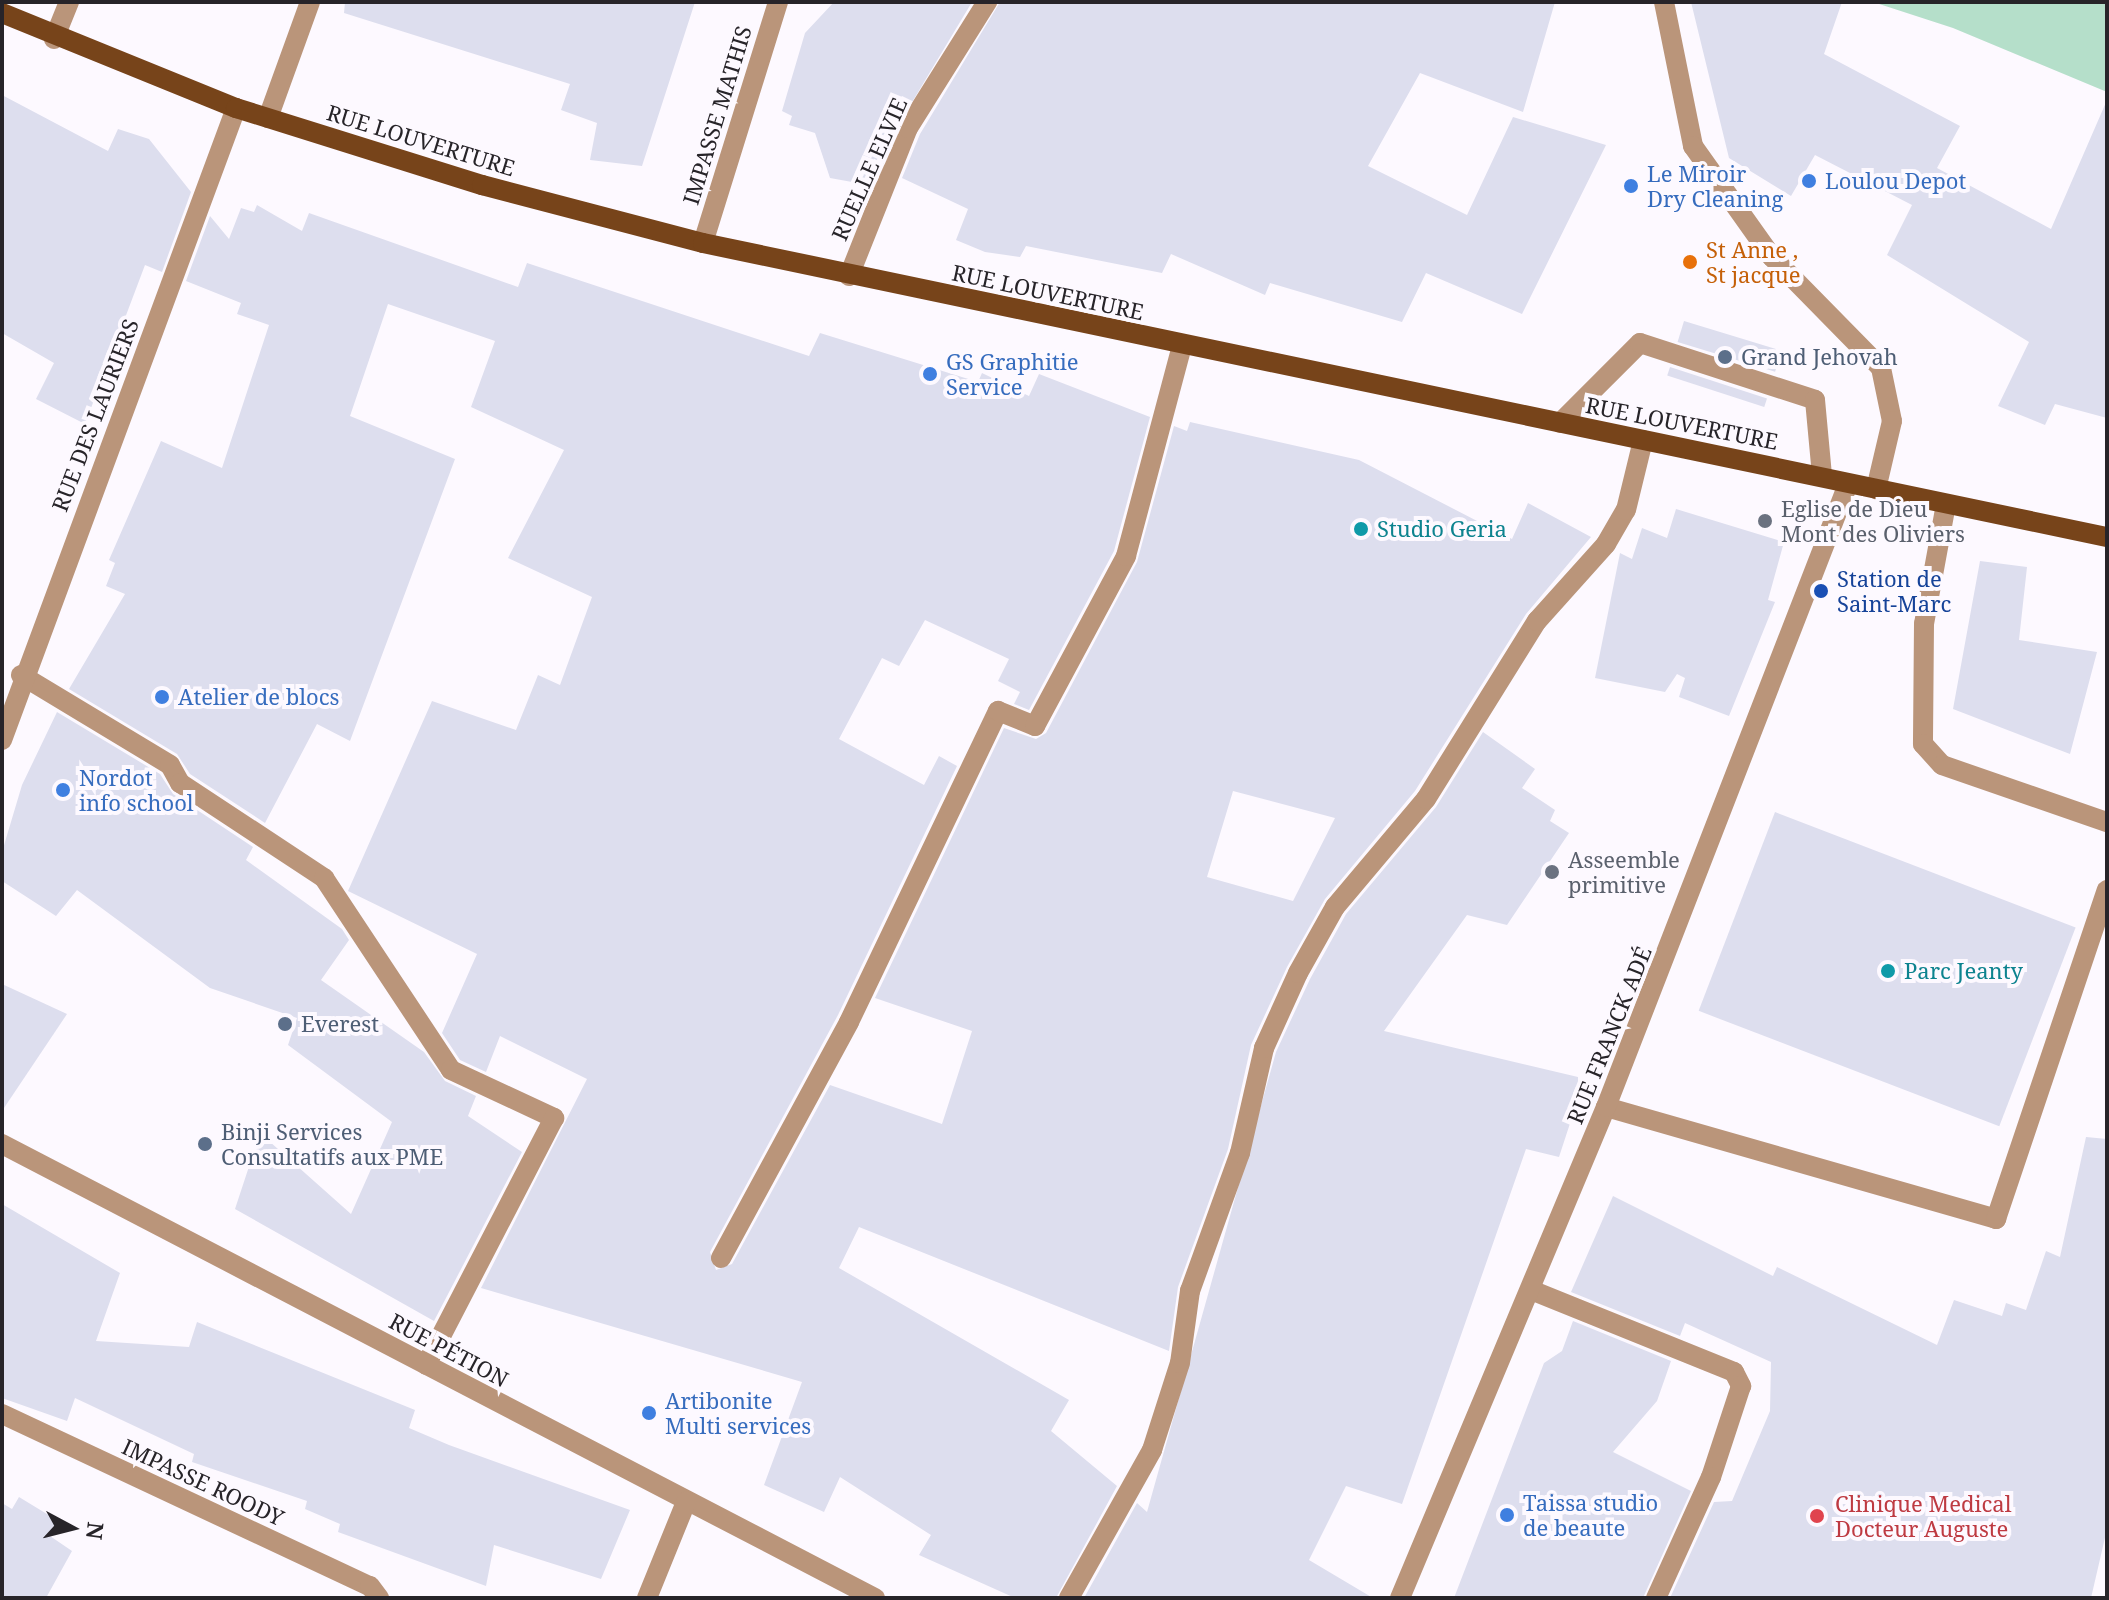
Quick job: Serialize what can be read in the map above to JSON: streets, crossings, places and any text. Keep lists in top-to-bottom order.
{
  "streets": {
    "main road": ["RUE LOUVERTURE"],
    "street": [
      "IMPASSE MATHIS",
      "RUELLE ELVIE",
      "RUE DES LAURIERS",
      "RUE FRANCK ADÉ",
      "RUE PÉTION",
      "IMPASSE ROODY"
    ]
  },
  "crossings": [
    ["IMPASSE MATHIS", "RUE LOUVERTURE"],
    ["RUE LOUVERTURE", "RUELLE ELVIE"],
    ["RUE LOUVERTURE", "RUE DES LAURIERS"],
    ["RUE LOUVERTURE", "RUE FRANCK ADÉ"]
  ],
  "places": [
    "Loulou Depot",
    "Le Miroir Dry Cleaning",
    "St Anne , St jacque",
    "Grand Jehovah",
    "GS Graphitie Service",
    "Eglise de Dieu Mont des Oliviers",
    "Studio Geria",
    "Station de Saint-Marc",
    "Atelier de blocs",
    "Nordot info school",
    "Asseemble primitive",
    "Parc Jeanty",
    "Everest",
    "Binji Services Consultatifs aux PME",
    "Artibonite Multi services",
    "Taissa studio de beaute",
    "Clinique Medical Docteur Auguste"
  ],
  "north": "right"
}
